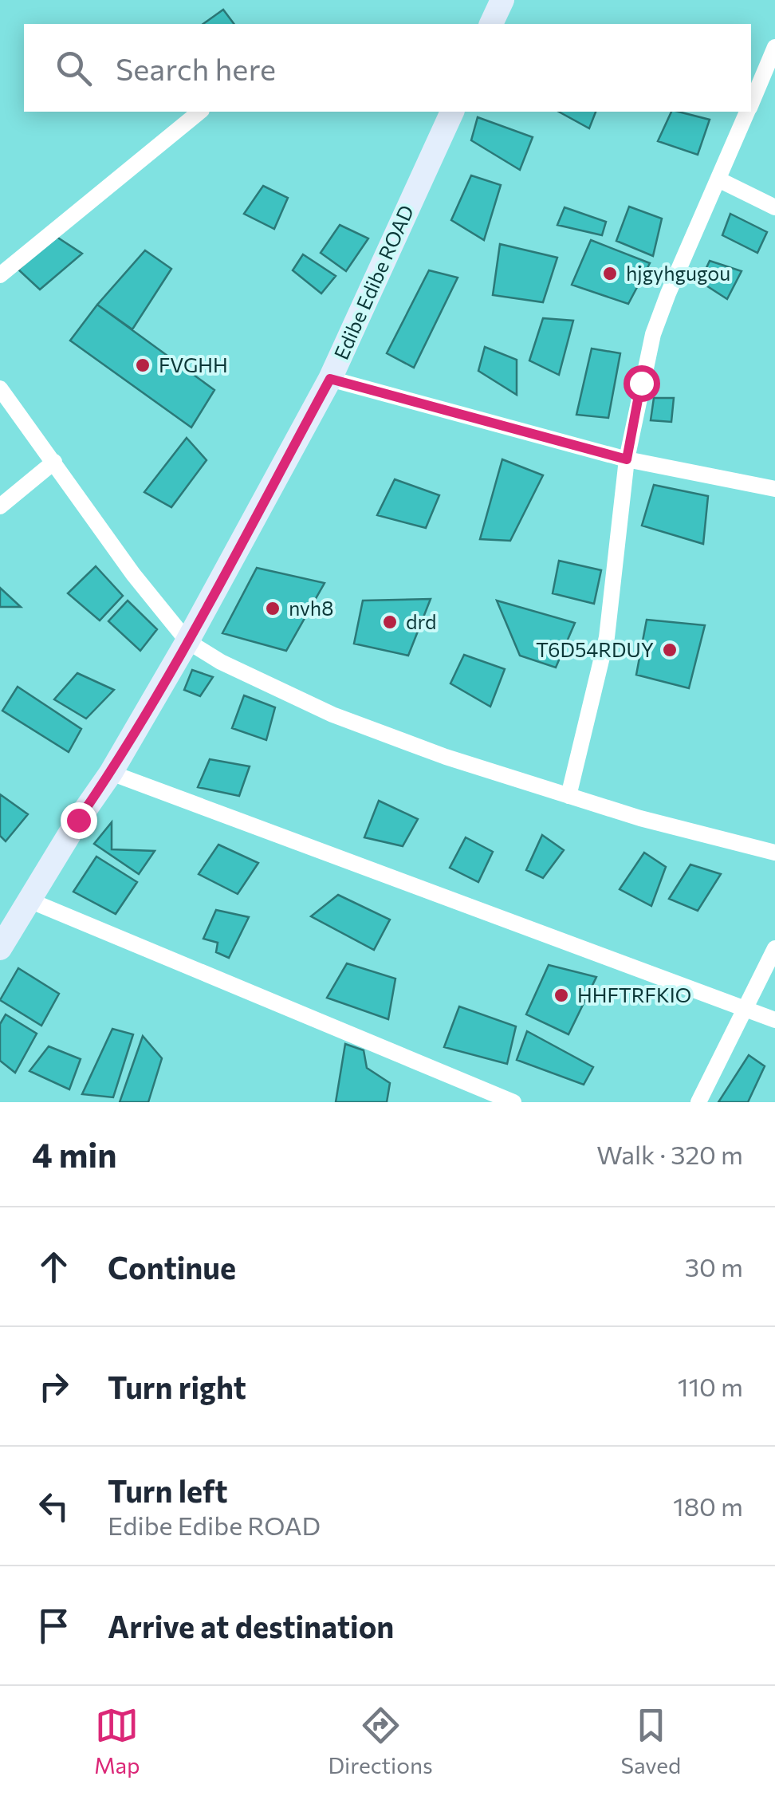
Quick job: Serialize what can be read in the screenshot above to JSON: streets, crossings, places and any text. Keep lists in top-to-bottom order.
{
  "streets": {
    "main road": ["Edibe Edibe ROAD"]
  },
  "places": [
    "hjgyhgugou",
    "FVGHH",
    "nvh8",
    "drd",
    "T6D54RDUY",
    "HHFTRFKIO"
  ],
  "page": {
    "search": "Search here",
    "heading": ["4 min", "Walk · 320 m"],
    "list": [
      ["Continue", "30 m"],
      ["Turn right", "110 m"],
      ["Turn left", "Edibe Edibe ROAD", "180 m"],
      "Arrive at destination"
    ],
    "nav": ["Map", "Directions", "Saved"]
  }
}
